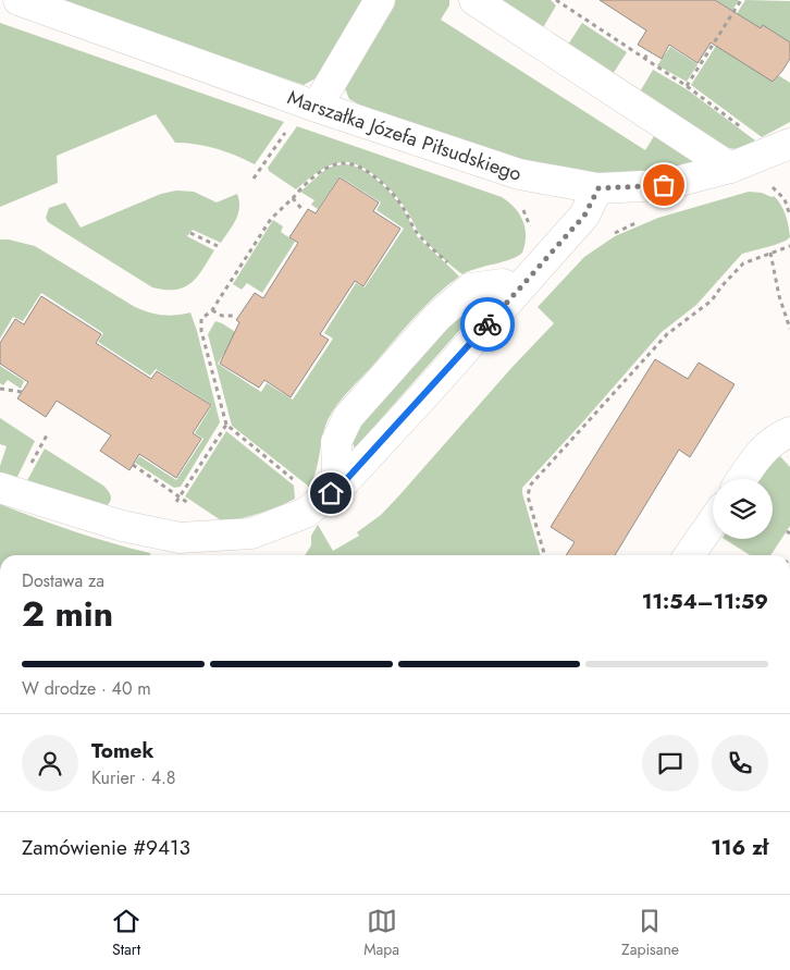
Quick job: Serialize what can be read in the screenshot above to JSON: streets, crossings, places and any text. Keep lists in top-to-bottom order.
{
  "streets": {
    "street": ["Marszałka Józefa Piłsudskiego"]
  },
  "page": {
    "heading": ["2 min", "Dostawa za", "11:54–11:59"],
    "panel": [
      "Tomek",
      "Kurier · 4.8",
      "Zamówienie #9413",
      "116 zł"
    ],
    "bar": "W drodze · 40 m",
    "tabs": ["Start", "Mapa", "Zapisane"]
  }
}
